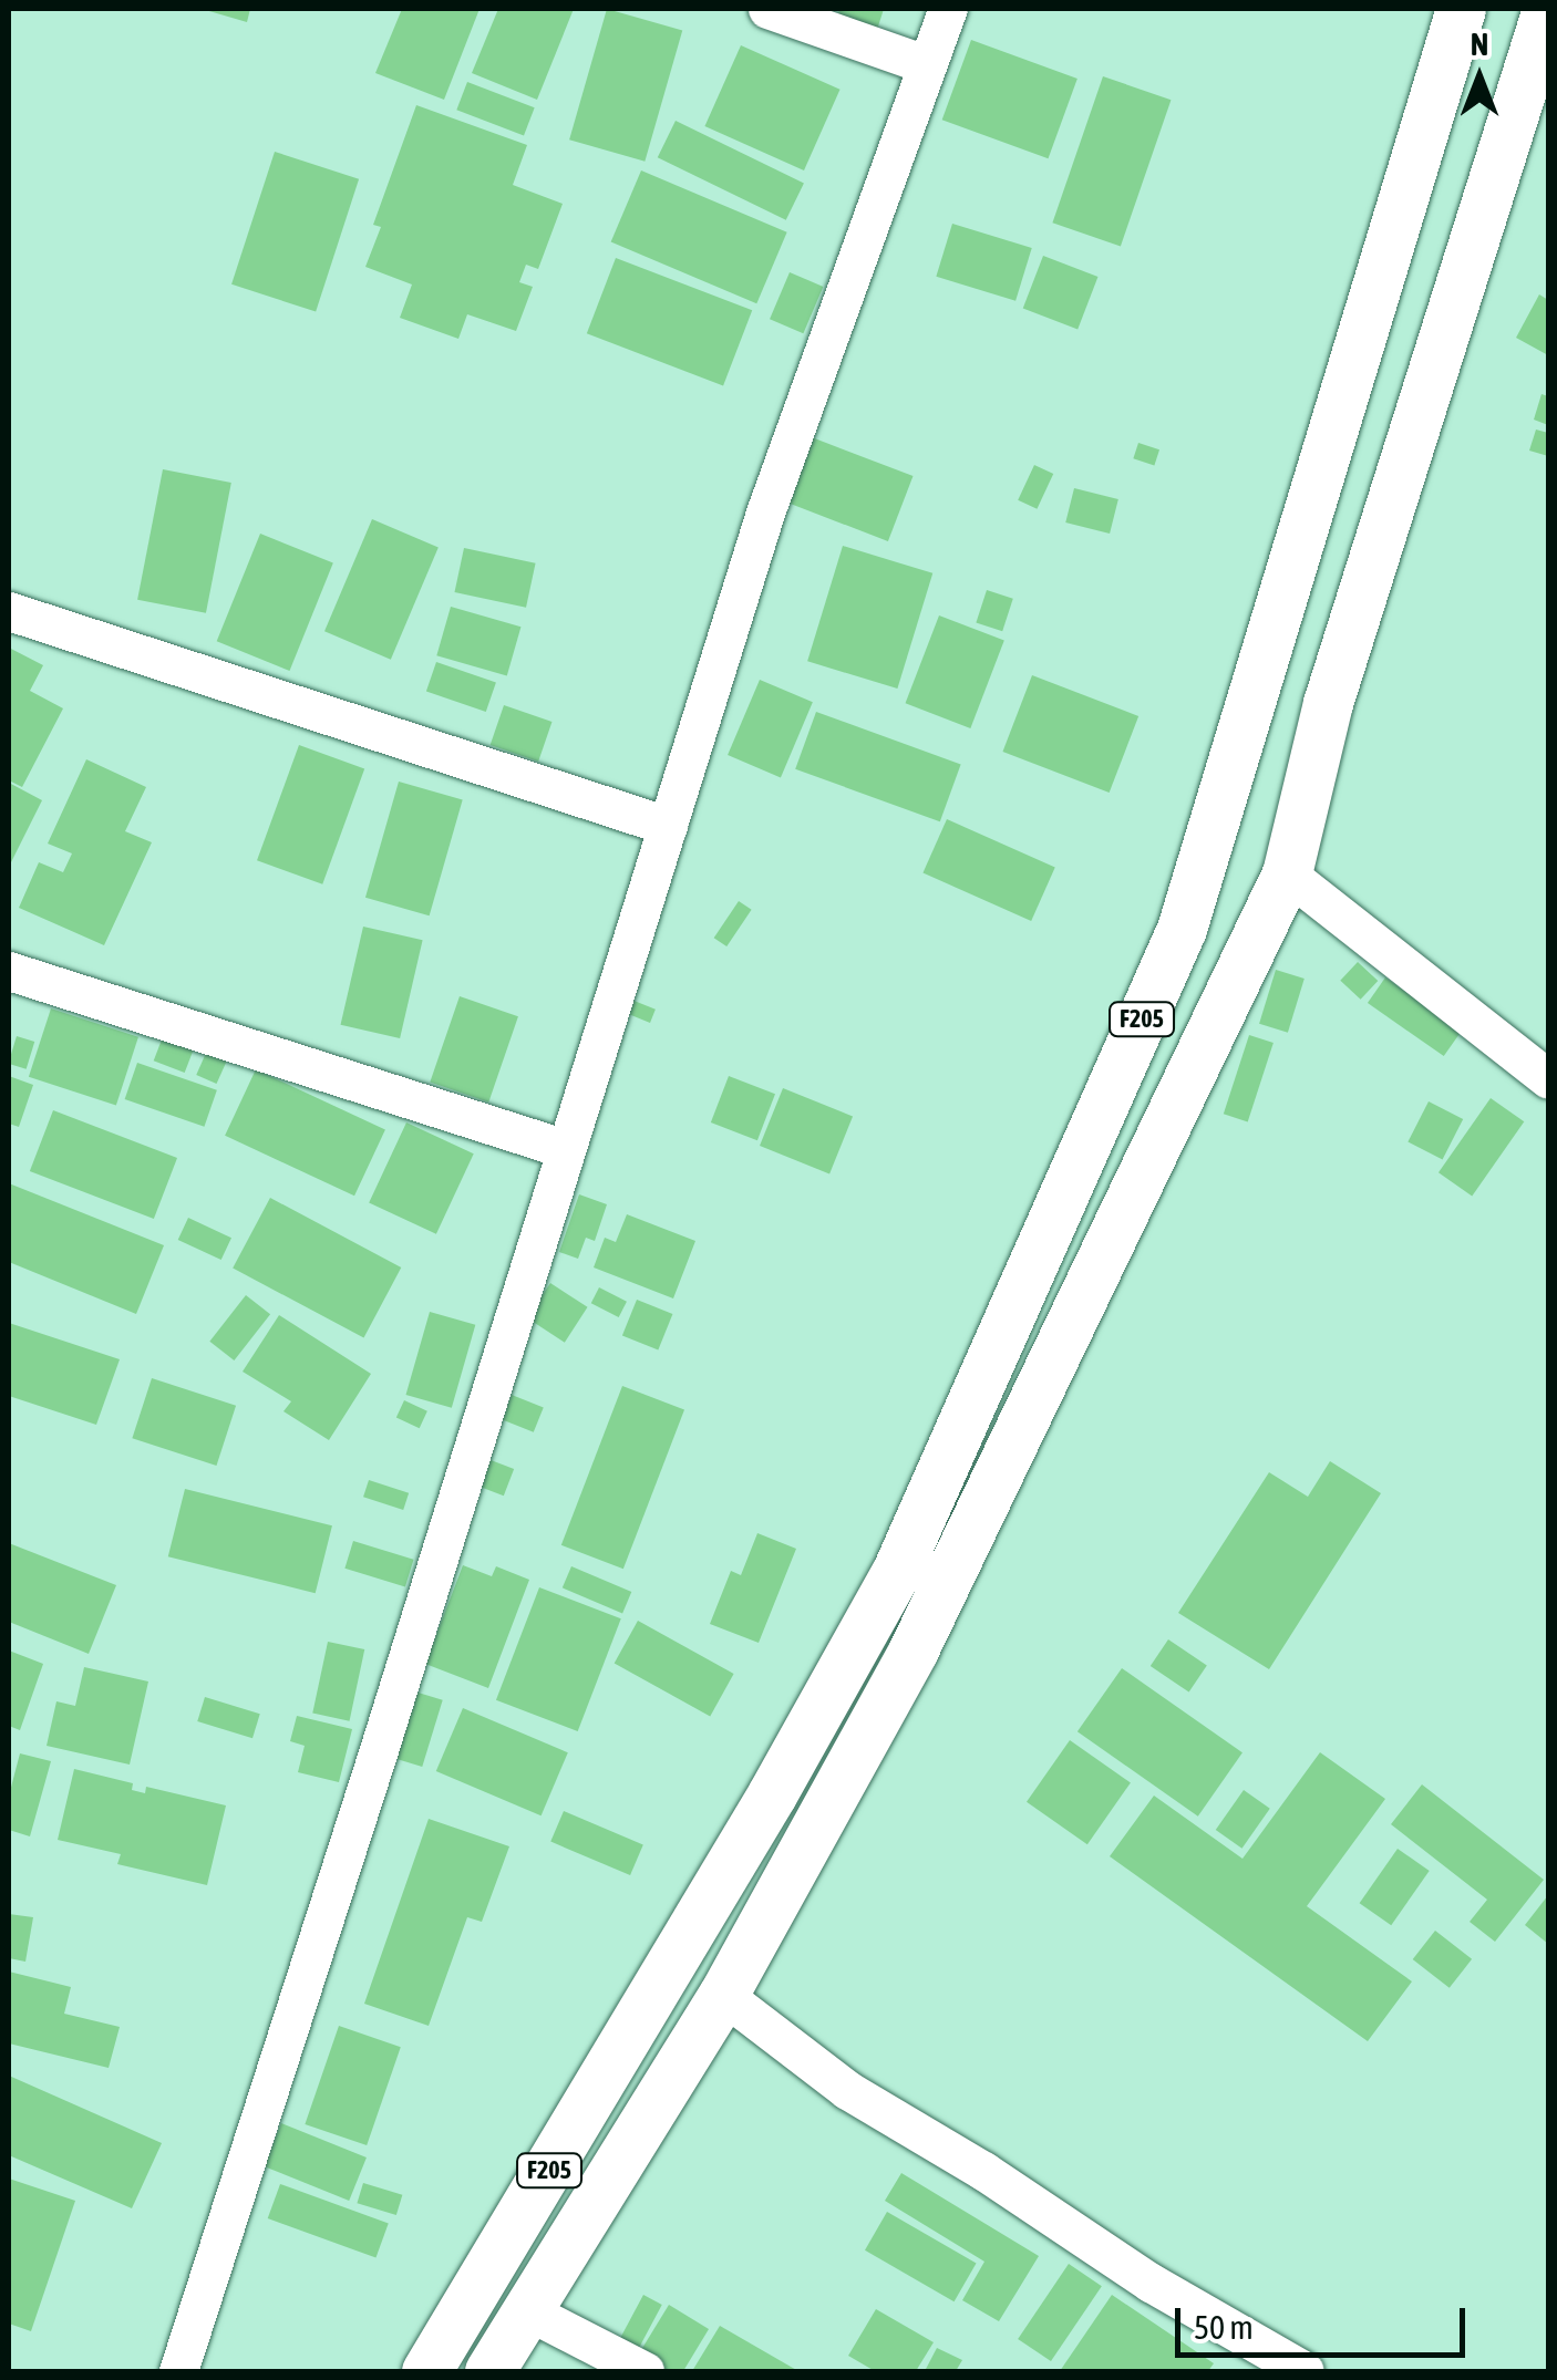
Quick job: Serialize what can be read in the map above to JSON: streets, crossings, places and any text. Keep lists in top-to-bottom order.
{
  "streets": {
    "main road": ["F205"]
  },
  "scale_bar": "50 m",
  "north": "top"
}
